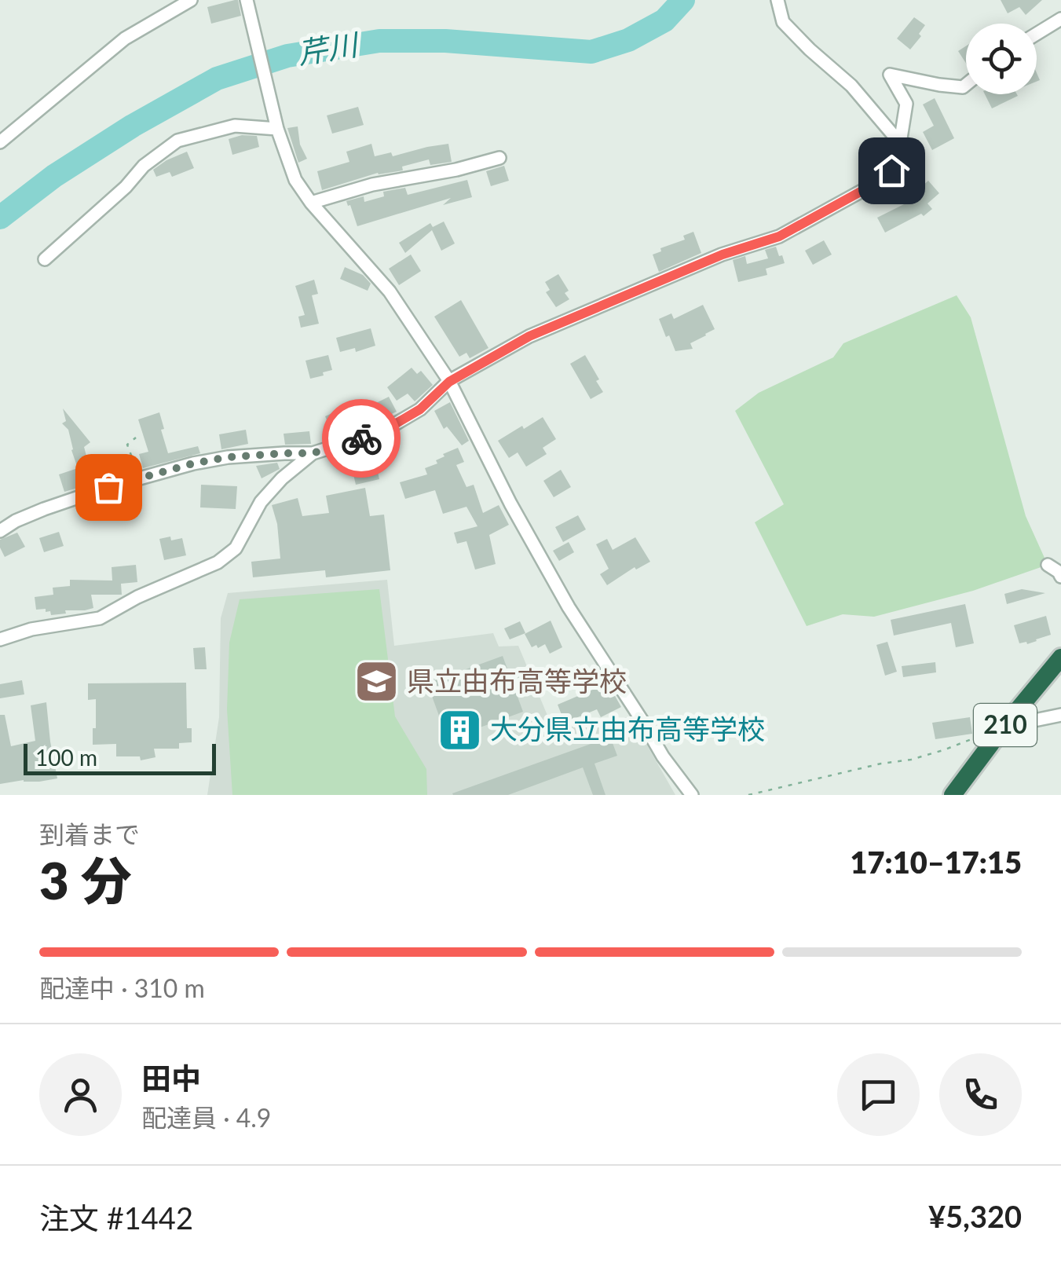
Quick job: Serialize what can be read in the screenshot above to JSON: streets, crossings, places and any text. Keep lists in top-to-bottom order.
{
  "streets": {
    "highway": ["210"]
  },
  "water": ["芹川"],
  "places": {
    "school or university": ["県立由布高等学校"],
    "building": ["大分県立由布高等学校"]
  },
  "scale_bar": "100 m",
  "page": {
    "scale": "100 m",
    "heading": ["3 分", "到着まで", "17:10–17:15"],
    "panel": [
      "田中",
      "配達員 · 4.9",
      "注文 #1442",
      "¥5,320"
    ],
    "bar": "配達中 · 310 m"
  }
}
